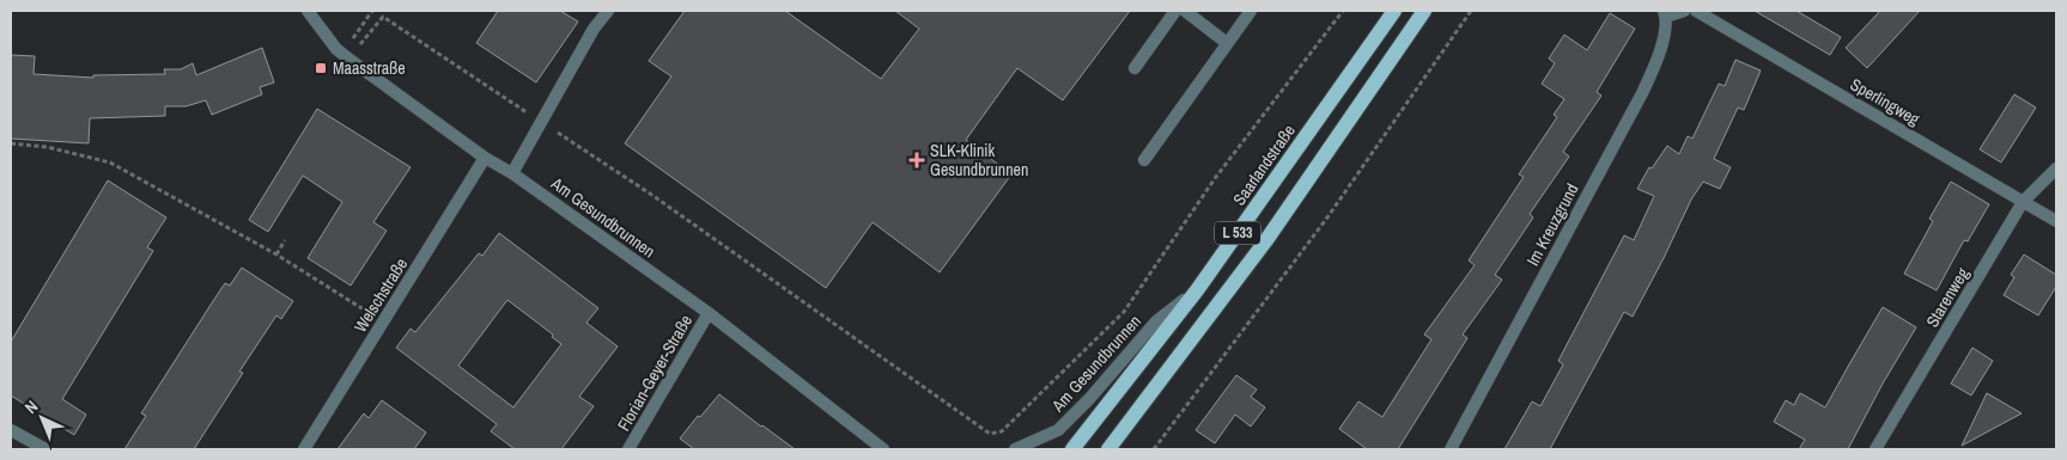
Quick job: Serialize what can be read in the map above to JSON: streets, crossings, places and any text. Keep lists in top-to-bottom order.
{
  "streets": {
    "main road": ["Saarlandstraße", "L 533"],
    "street": [
      "Sperlingweg",
      "Am Gesundbrunnen",
      "Im Kreuzgrund",
      "Welschstraße",
      "Starenweg",
      "Florian-Geyer-Straße"
    ]
  },
  "crossings": [
    ["Sperlingweg", "Starenweg"],
    ["Saarlandstraße", "Am Gesundbrunnen"],
    ["Am Gesundbrunnen", "Welschstraße"],
    ["Am Gesundbrunnen", "Florian-Geyer-Straße"]
  ],
  "places": {
    "transit": ["Maasstraße"],
    "health": ["SLK-Klinik Gesundbrunnen"]
  },
  "north": "top left"
}
